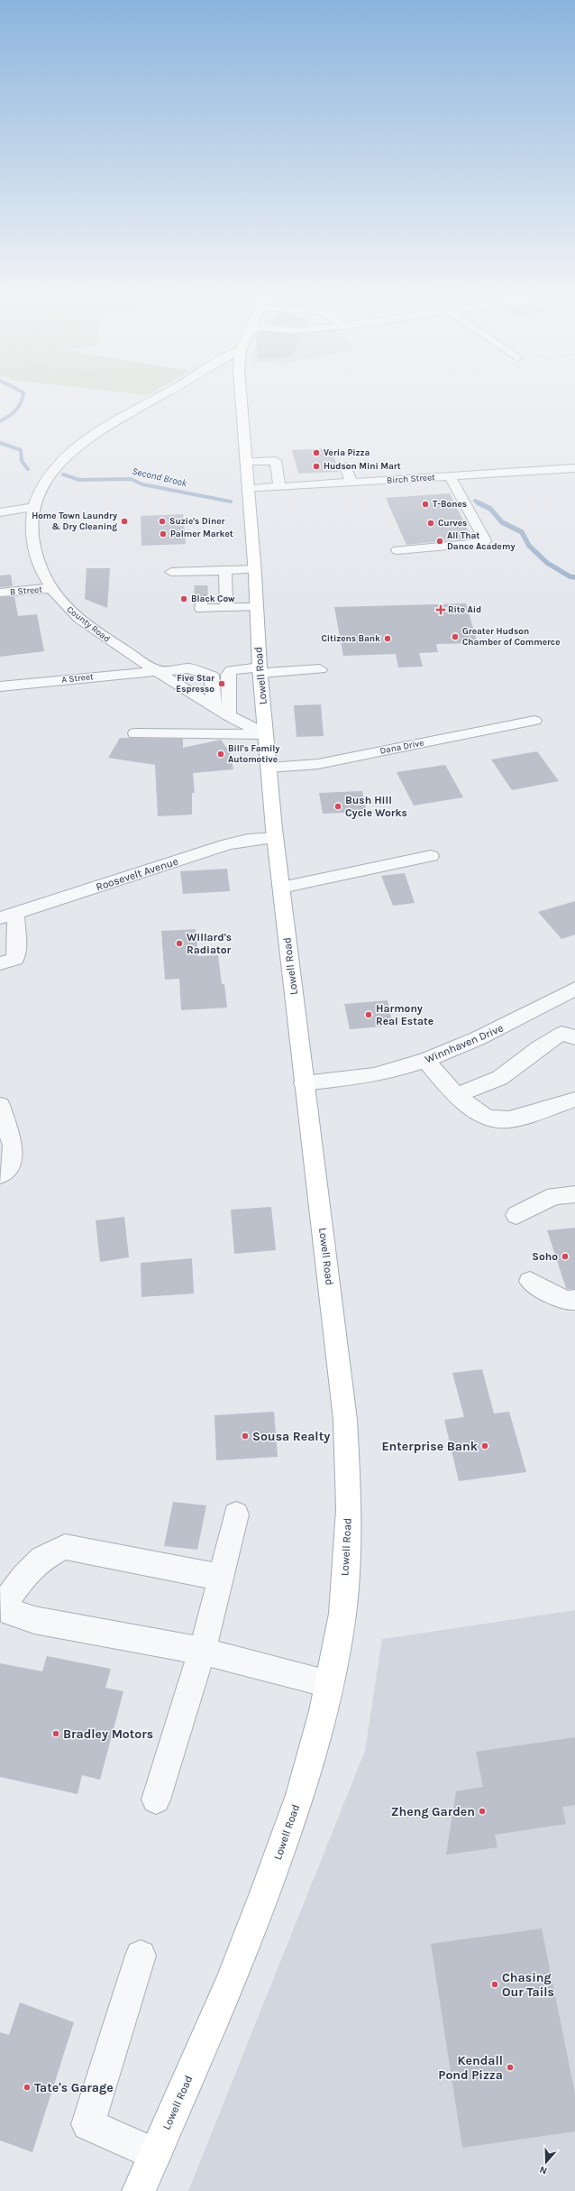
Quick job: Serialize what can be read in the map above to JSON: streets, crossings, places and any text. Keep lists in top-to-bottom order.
{
  "streets": {
    "main road": ["Lowell Road"],
    "street": [
      "Birch Street",
      "B Street",
      "County Road",
      "A Street",
      "Dana Drive",
      "Roosevelt Avenue",
      "Winnhaven Drive"
    ]
  },
  "crossings": [
    ["Birch Street", "Lowell Road"],
    ["B Street", "County Road"],
    ["County Road", "Lowell Road"],
    ["County Road", "A Street"],
    ["Lowell Road", "Dana Drive"],
    ["Lowell Road", "Roosevelt Avenue"],
    ["Lowell Road", "Winnhaven Drive"]
  ],
  "water": ["Second Brook"],
  "places": {
    "other": [
      "Veria Pizza",
      "Hudson Mini Mart",
      "T-Bones",
      "Home Town Laundry & Dry Cleaning",
      "Suzie's Diner",
      "Curves",
      "Palmer Market",
      "All That Dance Academy",
      "Black Cow",
      "Greater Hudson Chamber of Commerce",
      "Citizens Bank",
      "Five Star Espresso",
      "Bill's Family Automotive",
      "Bush Hill Cycle Works",
      "Willard's Radiator",
      "Harmony Real Estate",
      "Soho",
      "Sousa Realty",
      "Enterprise Bank",
      "Bradley Motors",
      "Zheng Garden",
      "Chasing Our Tails",
      "Kendall Pond Pizza",
      "Tate's Garage"
    ],
    "health": ["Rite Aid"]
  },
  "north": "bottom"
}
